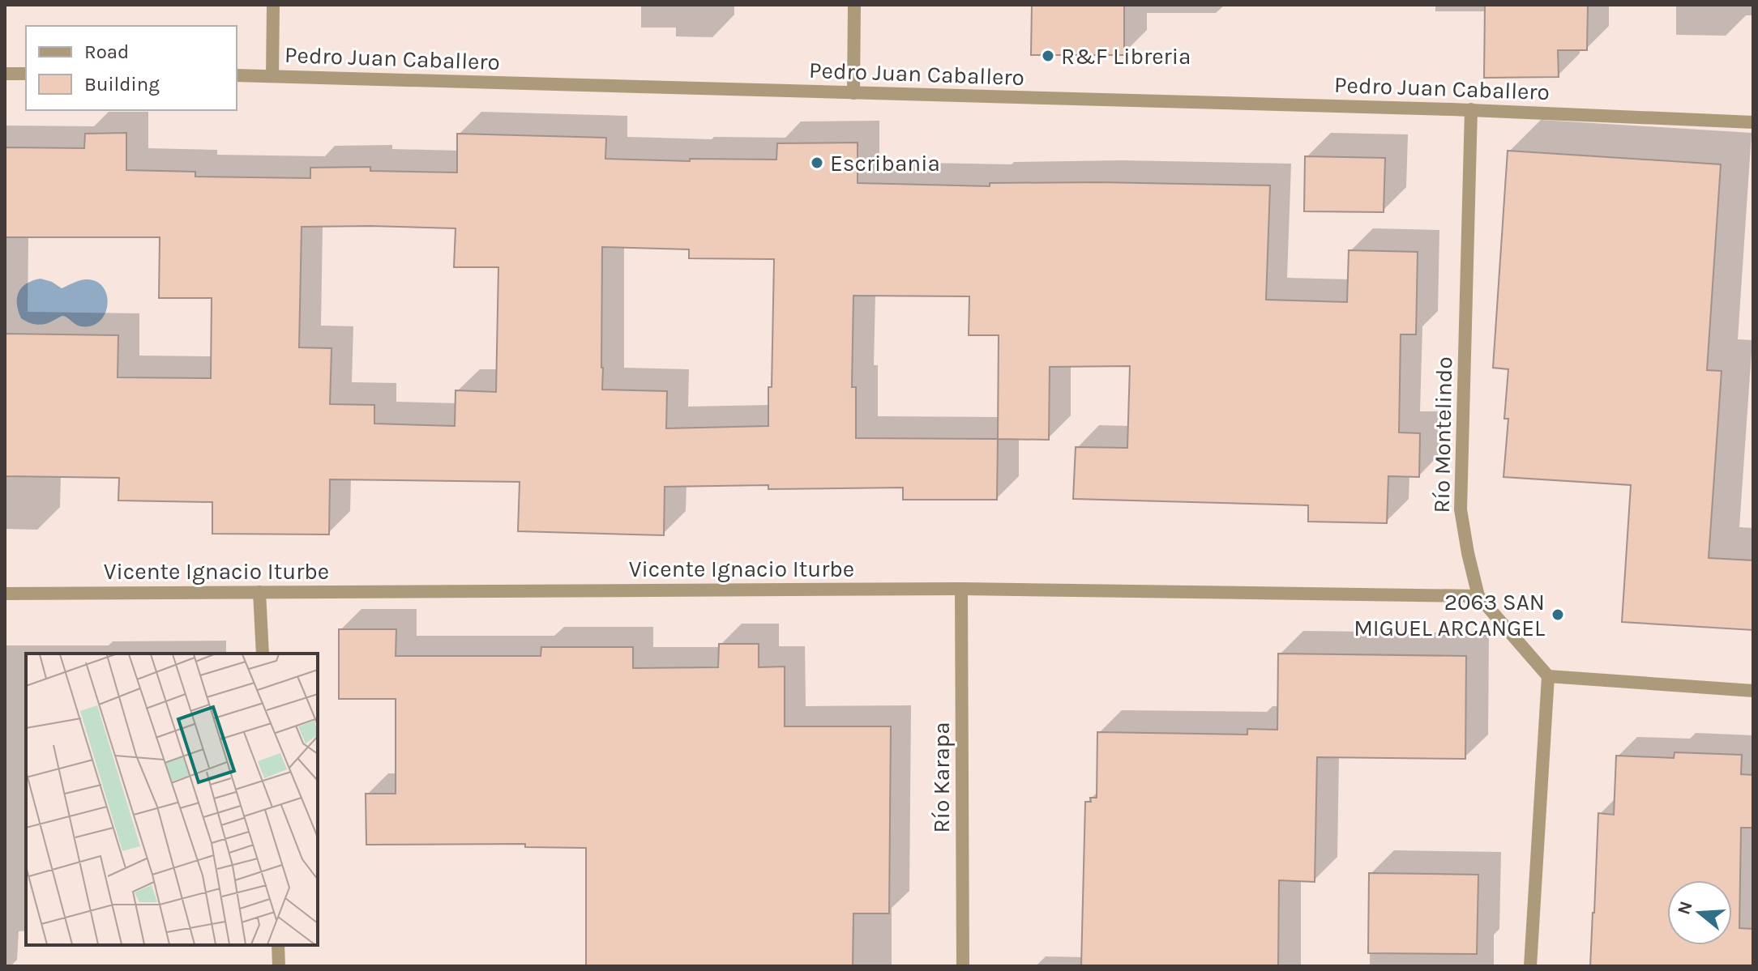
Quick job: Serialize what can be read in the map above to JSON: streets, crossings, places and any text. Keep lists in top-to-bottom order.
{
  "streets": {
    "street": [
      "Pedro Juan Caballero",
      "Río Montelindo",
      "Vicente Ignacio Iturbe",
      "Río Karapa"
    ]
  },
  "crossings": [
    ["Pedro Juan Caballero", "Río Montelindo"],
    ["Río Montelindo", "Vicente Ignacio Iturbe"],
    ["Vicente Ignacio Iturbe", "Río Karapa"]
  ],
  "places": ["R&F Libreria", "Escribania", "2063 SAN MIGUEL ARCANGEL"],
  "legend": ["Road", "Building"],
  "north": "left"
}
